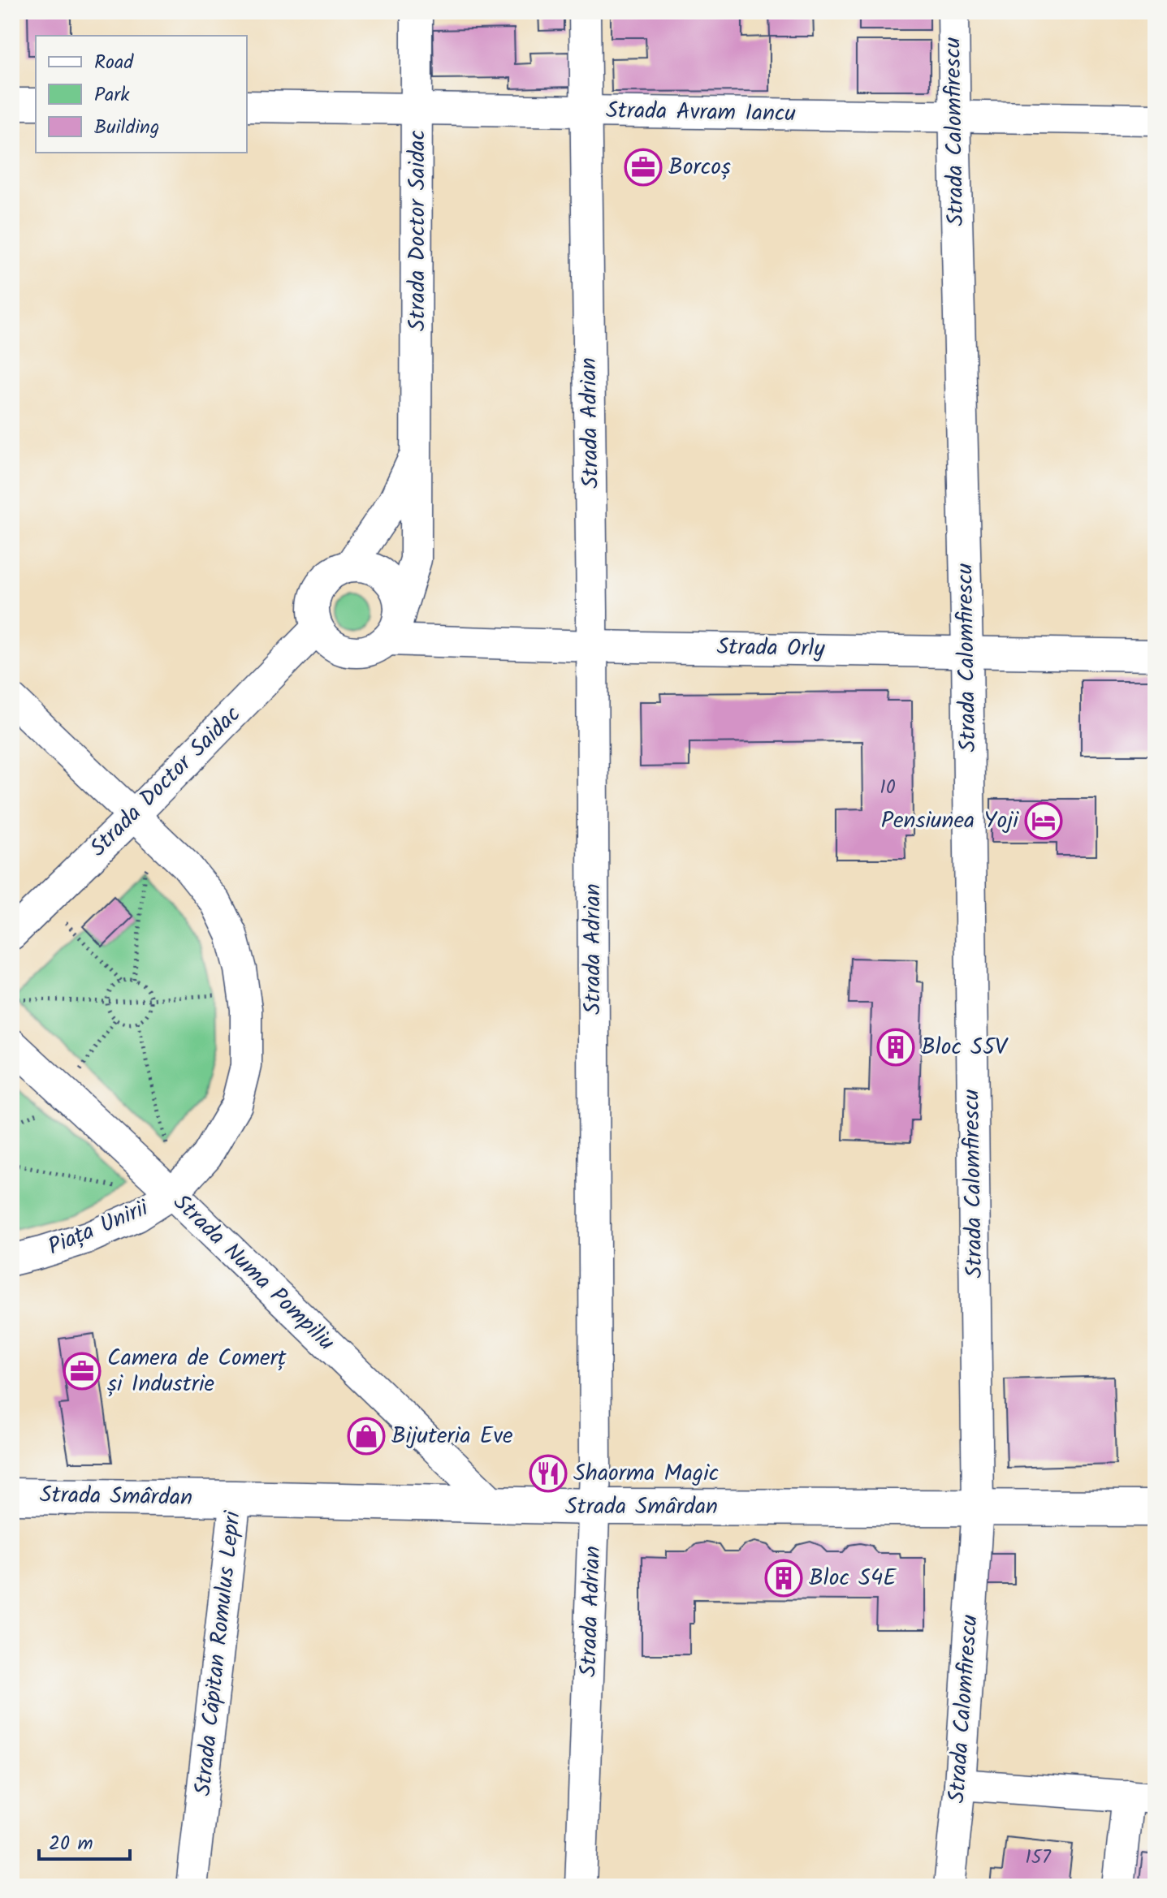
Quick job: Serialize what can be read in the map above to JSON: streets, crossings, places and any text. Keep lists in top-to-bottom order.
{
  "streets": {
    "main road": ["Strada Smârdan"],
    "street": [
      "Strada Avram Iancu",
      "Strada Calomfirescu",
      "Strada Doctor Saidac",
      "Strada Adrian",
      "Strada Orly",
      "Piața Unirii",
      "Strada Numa Pompiliu",
      "Strada Căpitan Romulus Lepri"
    ]
  },
  "crossings": [
    ["Strada Avram Iancu", "Strada Calomfirescu"],
    ["Strada Avram Iancu", "Strada Doctor Saidac"],
    ["Strada Avram Iancu", "Strada Adrian"],
    ["Strada Calomfirescu", "Strada Orly"],
    ["Strada Calomfirescu", "Strada Smârdan"],
    ["Strada Doctor Saidac", "Strada Orly"],
    ["Strada Doctor Saidac", "Piața Unirii"],
    ["Strada Adrian", "Strada Orly"],
    ["Strada Adrian", "Strada Smârdan"],
    ["Piața Unirii", "Strada Numa Pompiliu"],
    ["Strada Numa Pompiliu", "Strada Smârdan"],
    ["Strada Smârdan", "Strada Căpitan Romulus Lepri"]
  ],
  "places": {
    "office": ["Borcoș", "Camera de Comerț și Industrie"],
    "hotel": ["Pensiunea Yoji"],
    "building": ["Bloc S5V", "Bloc S4E"],
    "shop": ["Bijuteria Eve"],
    "restaurant": ["Shaorma Magic"]
  },
  "house_numbers": ["10", "157"],
  "legend": ["Road", "Park", "Building"],
  "scale_bar": "20 m"
}
